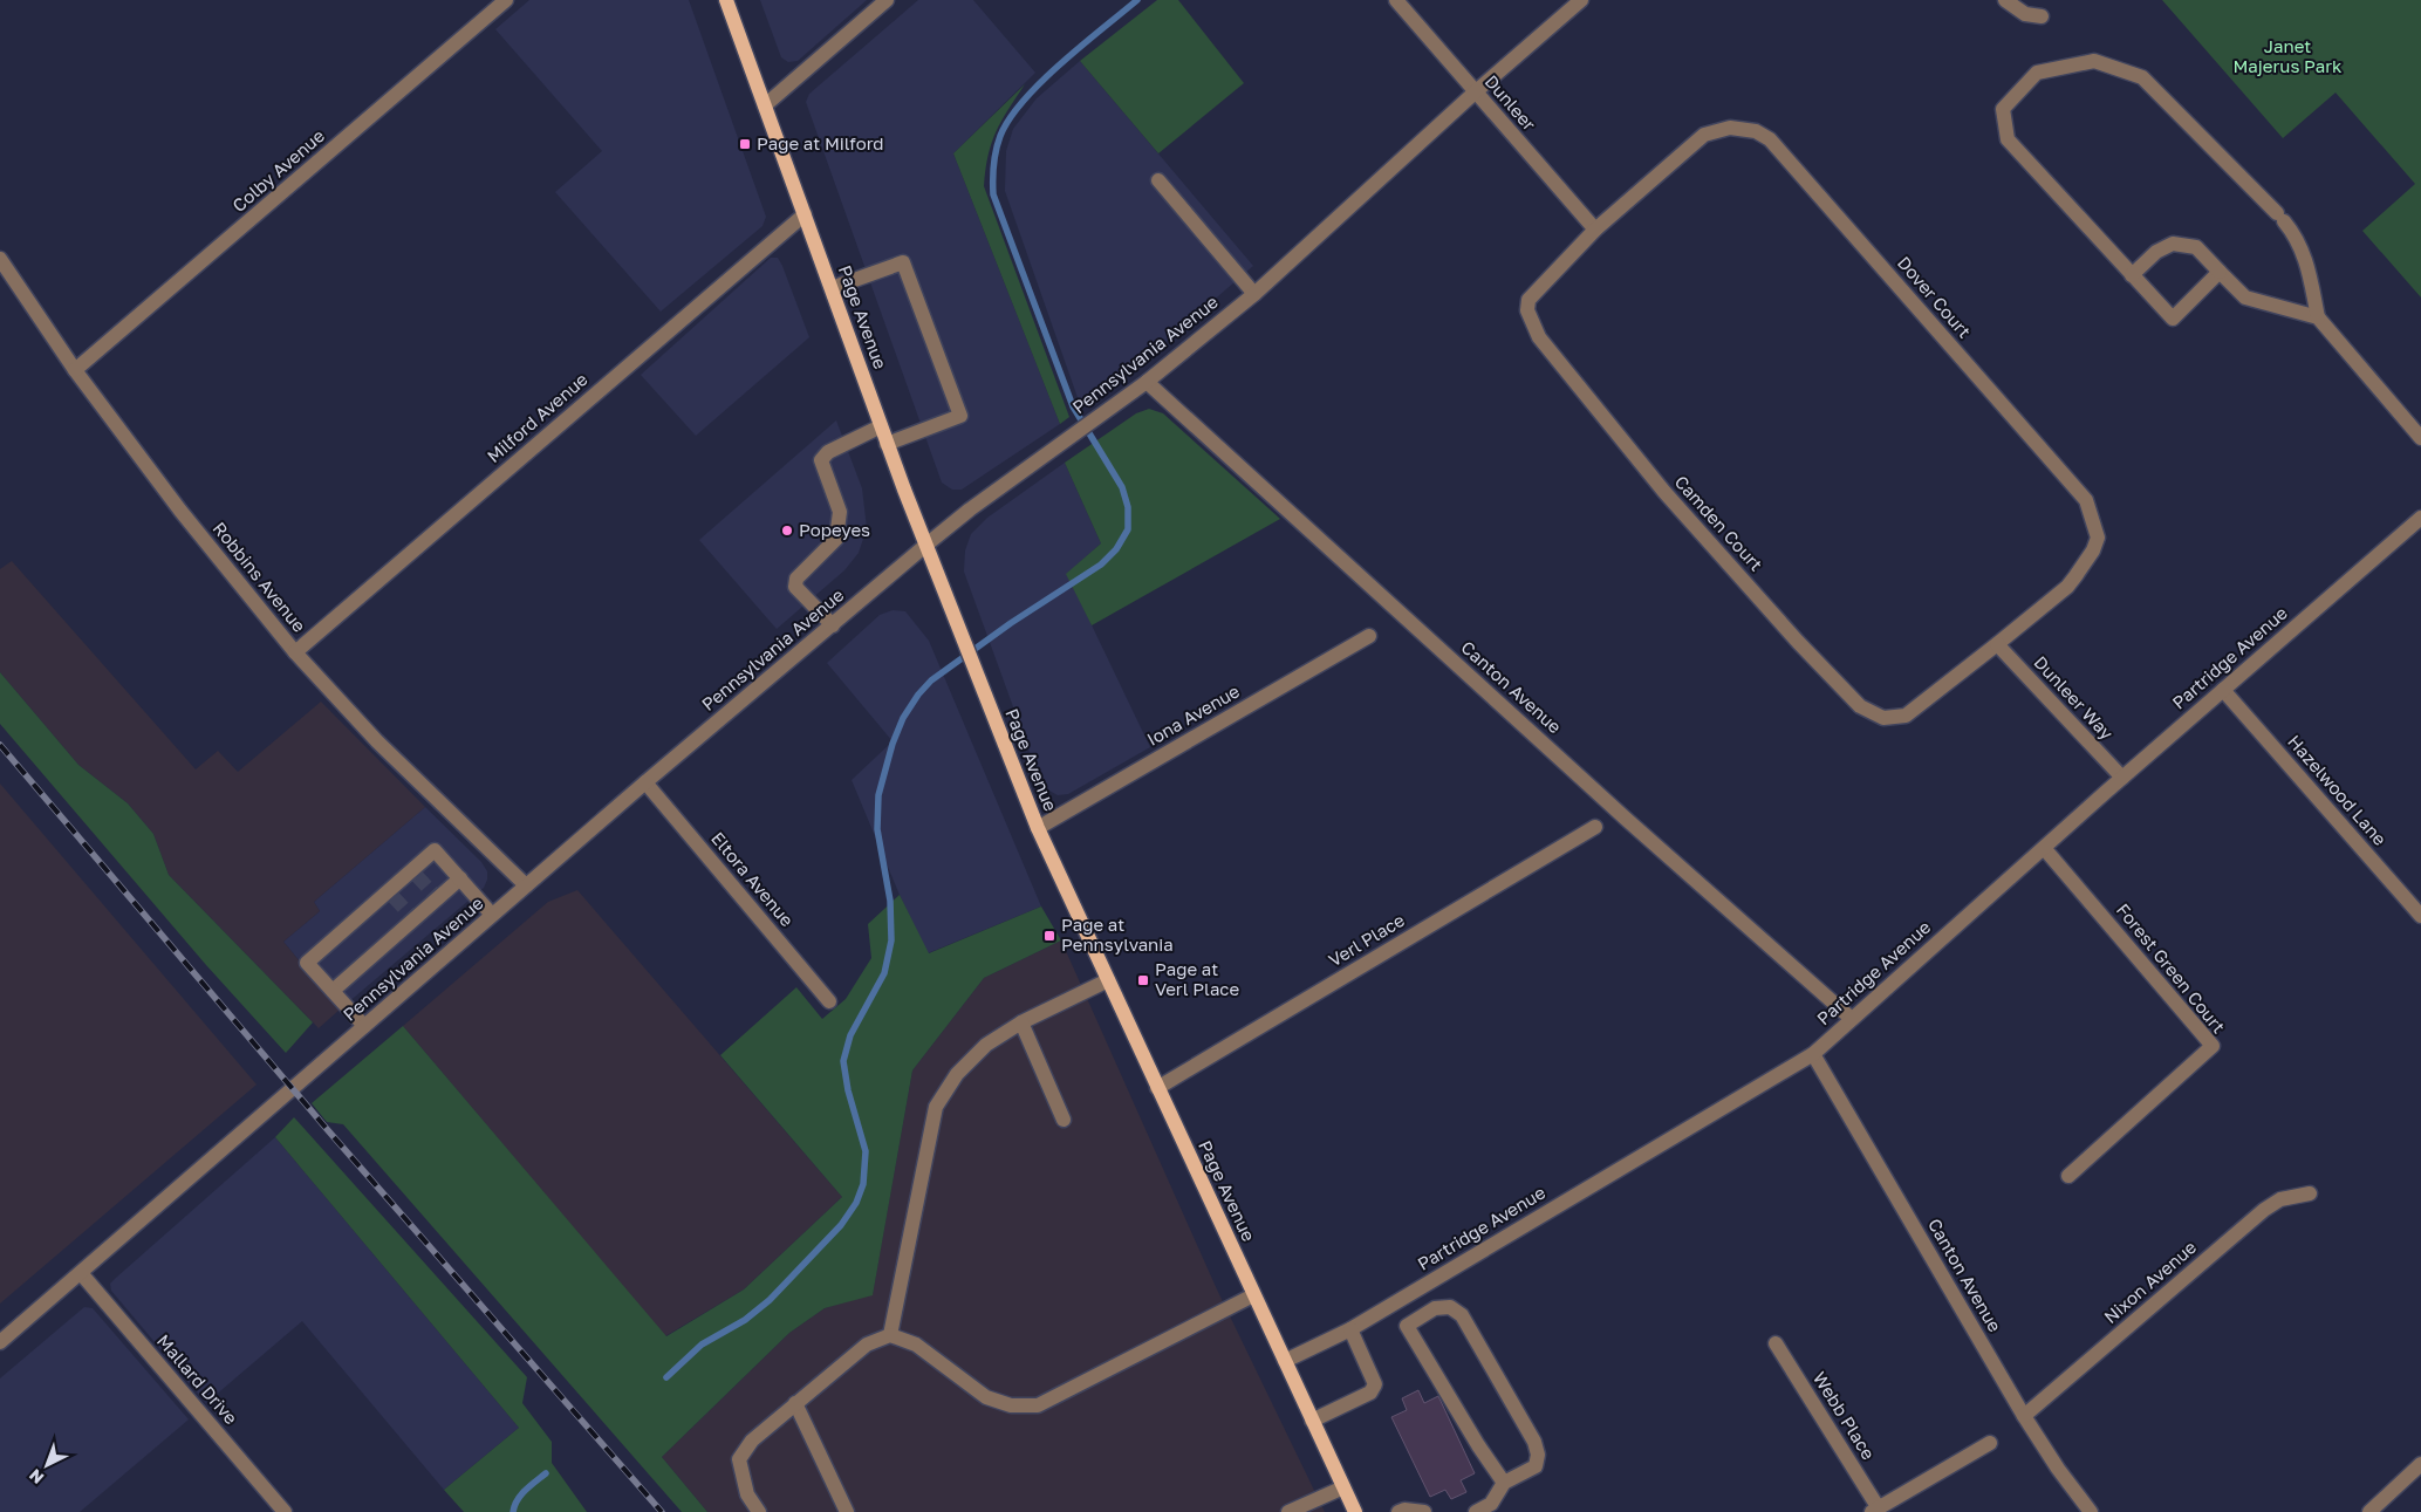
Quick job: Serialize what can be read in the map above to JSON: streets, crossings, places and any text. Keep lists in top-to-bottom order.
{
  "streets": {
    "main road": ["Page Avenue"],
    "street": [
      "Dunleer",
      "Colby Avenue",
      "Dover Court",
      "Pennsylvania Avenue",
      "Milford Avenue",
      "Camden Court",
      "Robbins Avenue",
      "Partridge Avenue",
      "Canton Avenue",
      "Dunleer Way",
      "Iona Avenue",
      "Hazelwood Lane",
      "Eltora Avenue",
      "Verl Place",
      "Forest Green Court",
      "Nixon Avenue",
      "Mallard Drive",
      "Webb Place"
    ]
  },
  "crossings": [
    ["Dunleer", "Dover Court"],
    ["Dunleer", "Pennsylvania Avenue"],
    ["Dunleer", "Camden Court"],
    ["Colby Avenue", "Robbins Avenue"],
    ["Dover Court", "Camden Court"],
    ["Dover Court", "Dunleer Way"],
    ["Page Avenue", "Pennsylvania Avenue"],
    ["Page Avenue", "Milford Avenue"],
    ["Page Avenue", "Partridge Avenue"],
    ["Page Avenue", "Iona Avenue"],
    ["Page Avenue", "Verl Place"],
    ["Pennsylvania Avenue", "Robbins Avenue"],
    ["Pennsylvania Avenue", "Canton Avenue"],
    ["Pennsylvania Avenue", "Eltora Avenue"],
    ["Pennsylvania Avenue", "Mallard Drive"],
    ["Milford Avenue", "Robbins Avenue"],
    ["Camden Court", "Dunleer Way"],
    ["Partridge Avenue", "Canton Avenue"],
    ["Partridge Avenue", "Dunleer Way"],
    ["Partridge Avenue", "Hazelwood Lane"],
    ["Partridge Avenue", "Forest Green Court"],
    ["Canton Avenue", "Nixon Avenue"]
  ],
  "parks": ["Janet Majerus Park"],
  "places": {
    "transit": ["Page at Milford", "Page at Pennsylvania", "Page at Verl Place"],
    "other": ["Popeyes"]
  },
  "north": "bottom left"
}
